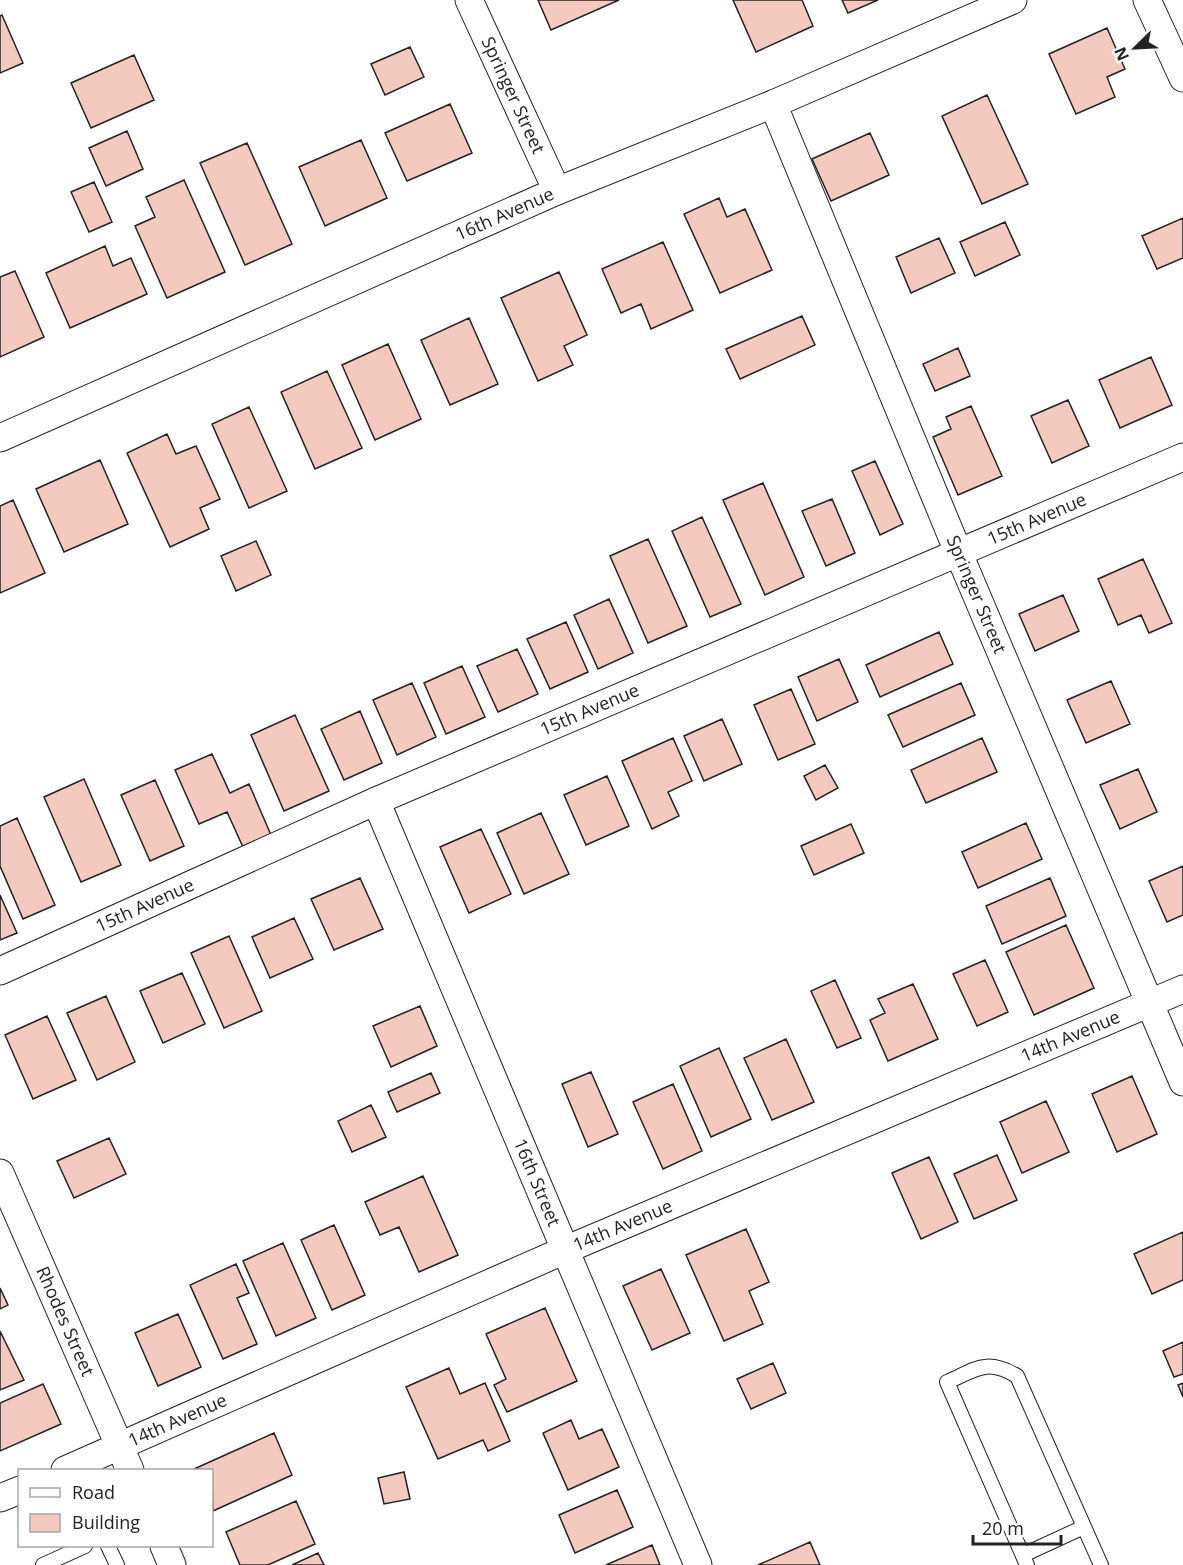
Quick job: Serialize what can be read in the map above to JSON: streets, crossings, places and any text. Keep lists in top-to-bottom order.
{
  "streets": {
    "street": [
      "Springer Street",
      "16th Avenue",
      "15th Avenue",
      "14th Avenue",
      "16th Street",
      "Rhodes Street"
    ]
  },
  "crossings": [
    ["Springer Street", "16th Avenue"],
    ["Springer Street", "15th Avenue"],
    ["Springer Street", "14th Avenue"],
    ["15th Avenue", "16th Street"],
    ["14th Avenue", "16th Street"],
    ["14th Avenue", "Rhodes Street"]
  ],
  "legend": ["Road", "Building"],
  "scale_bar": "20 m",
  "north": "bottom left"
}
